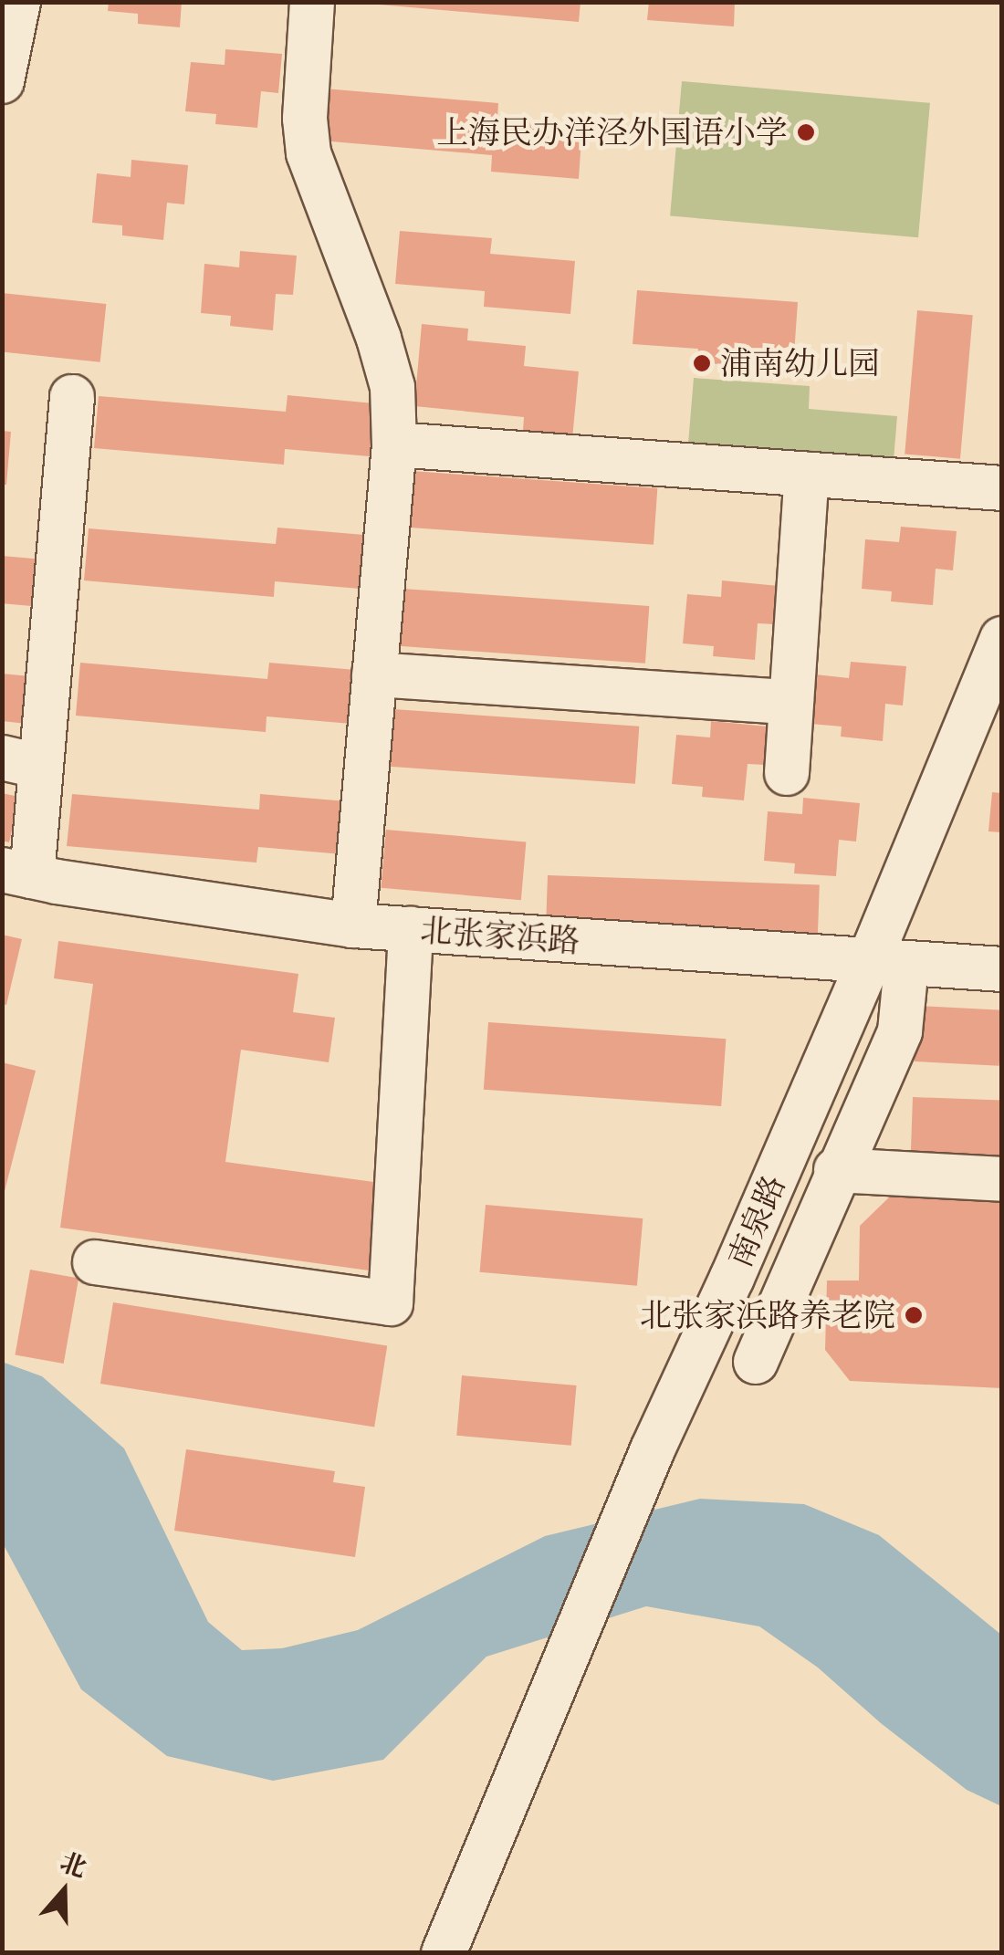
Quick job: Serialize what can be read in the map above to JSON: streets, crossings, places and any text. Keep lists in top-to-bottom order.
{
  "streets": {
    "street": ["北张家浜路", "南泉路"]
  },
  "crossings": [
    ["北张家浜路", "南泉路"]
  ],
  "places": ["上海民办洋泾外国语小学", "浦南幼儿园", "北张家浜路养老院"],
  "north": "top"
}
